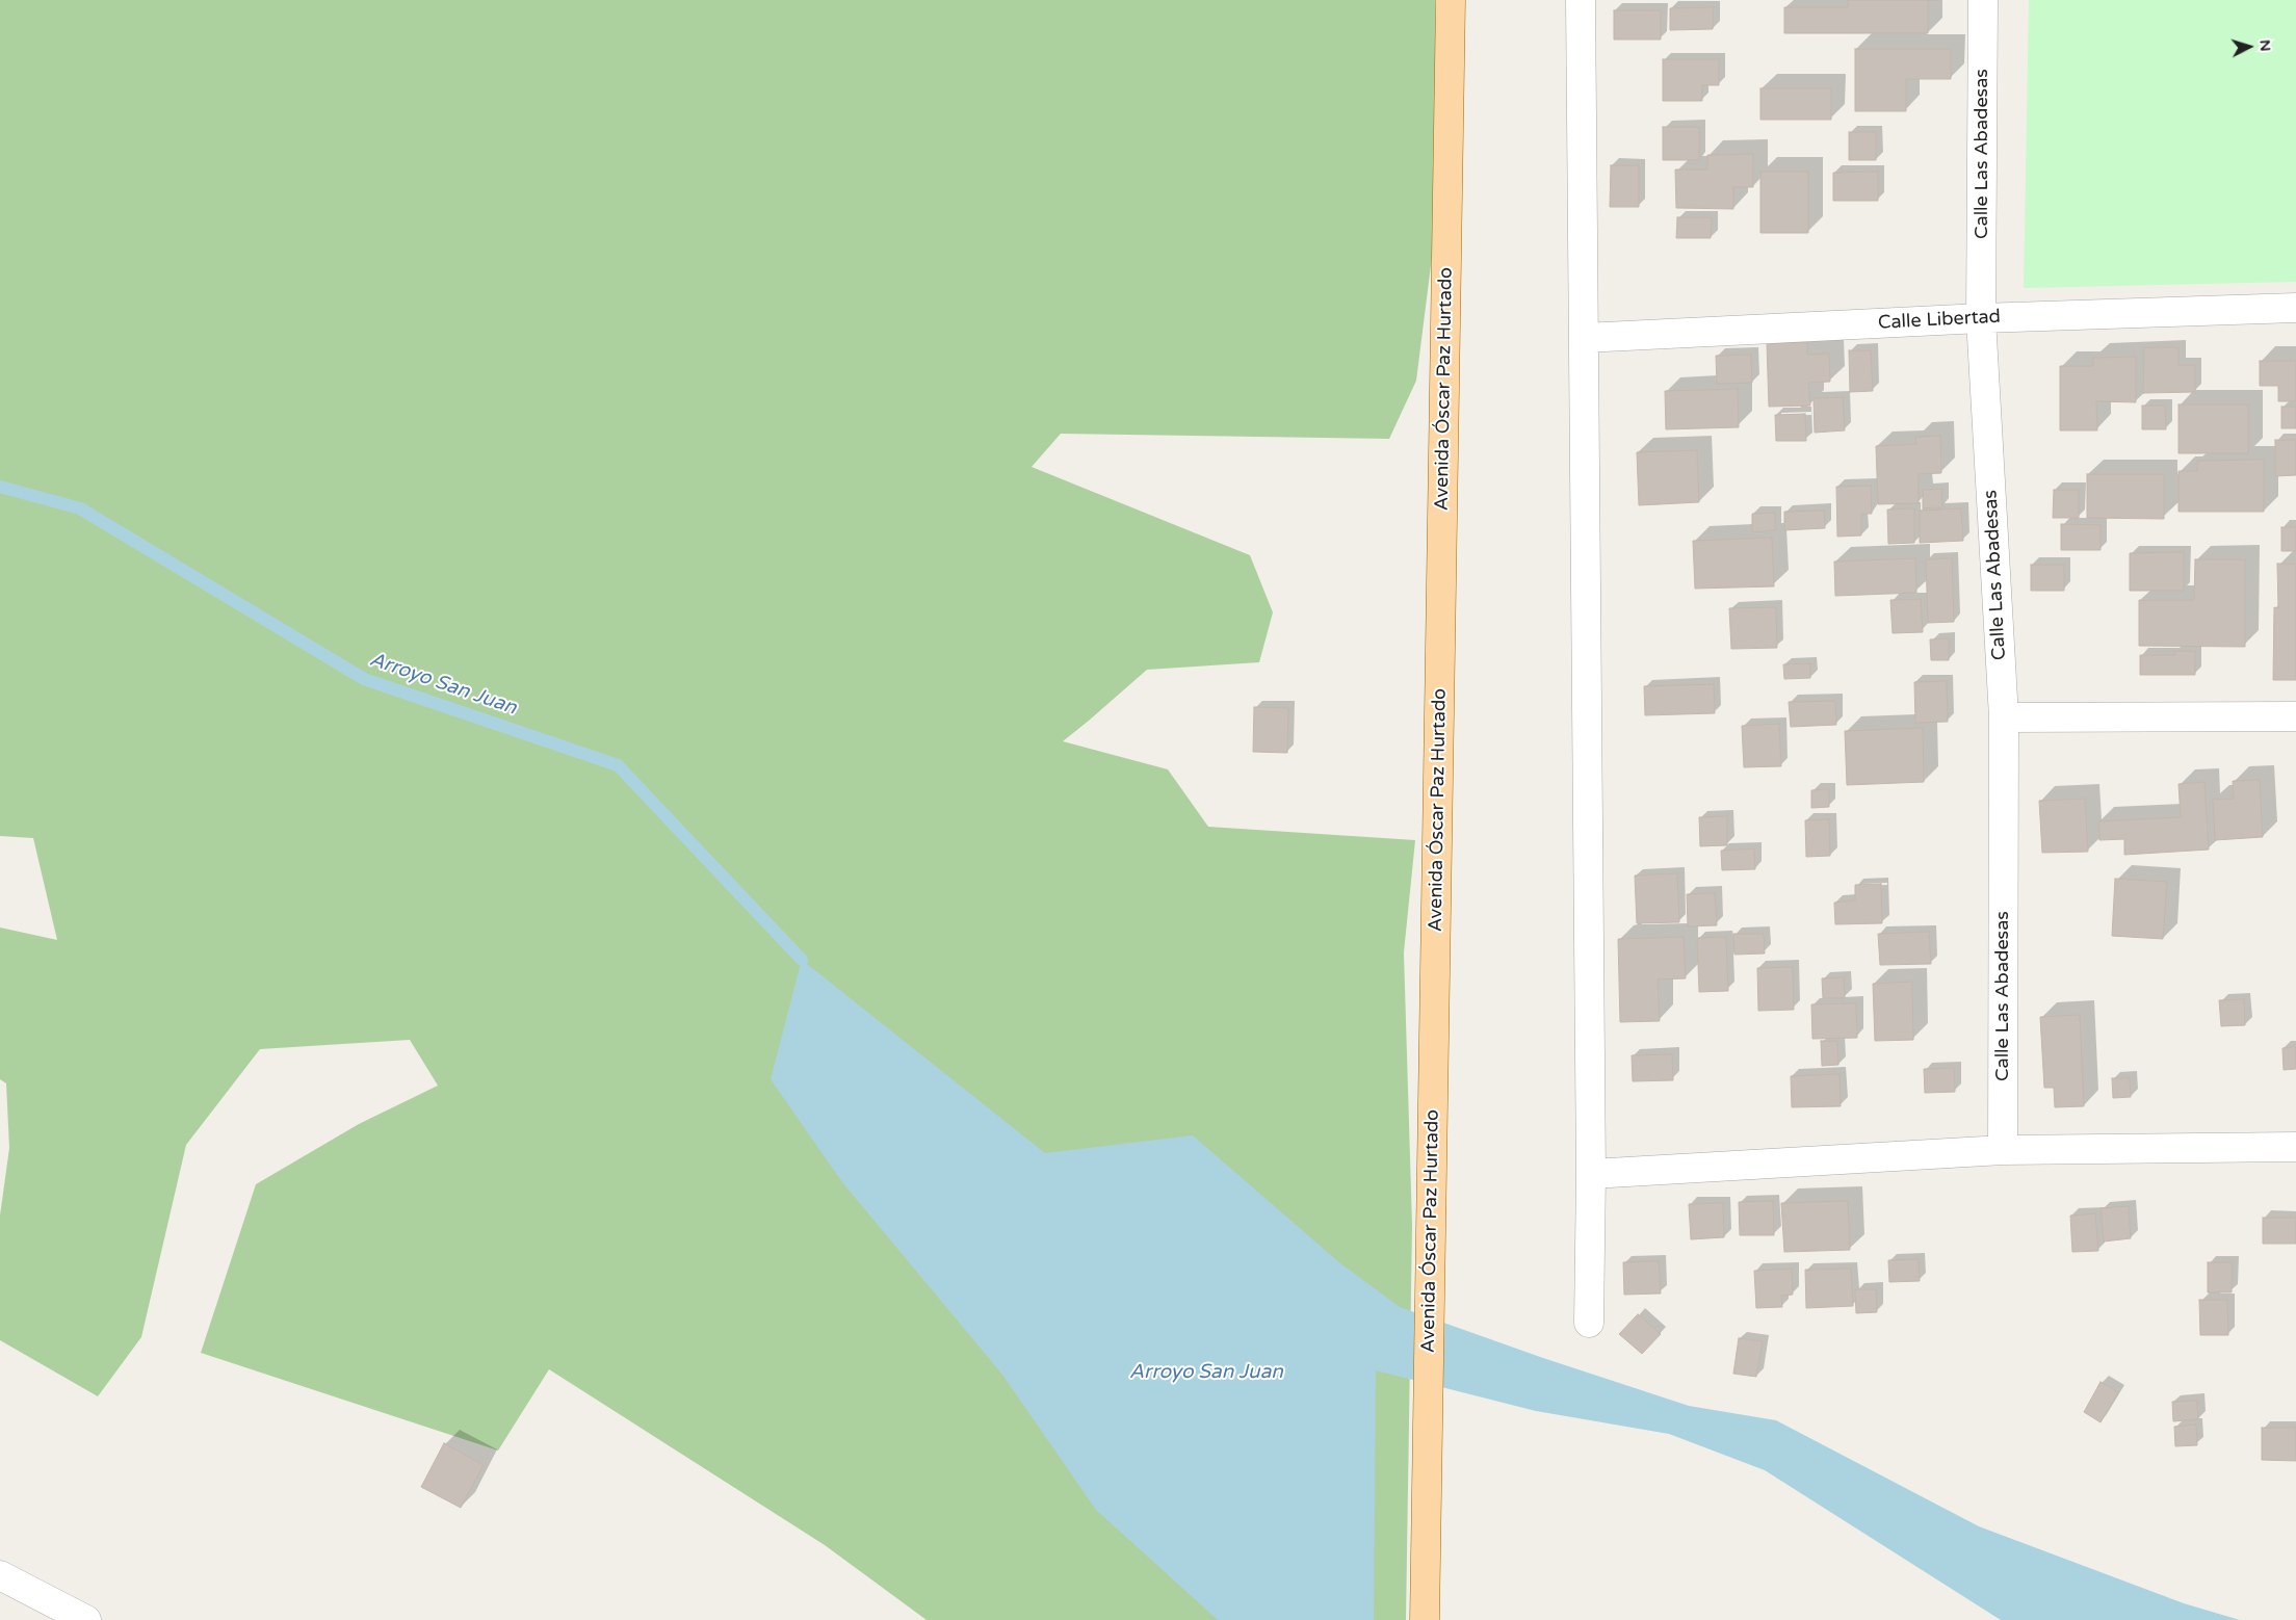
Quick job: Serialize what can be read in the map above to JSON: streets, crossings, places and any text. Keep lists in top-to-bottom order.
{
  "streets": {
    "main road": ["Avenida Óscar Paz Hurtado"],
    "street": ["Calle Las Abadesas", "Calle Libertad"]
  },
  "crossings": [
    ["Calle Las Abadesas", "Calle Libertad"]
  ],
  "water": ["Arroyo San Juan"],
  "north": "right"
}
